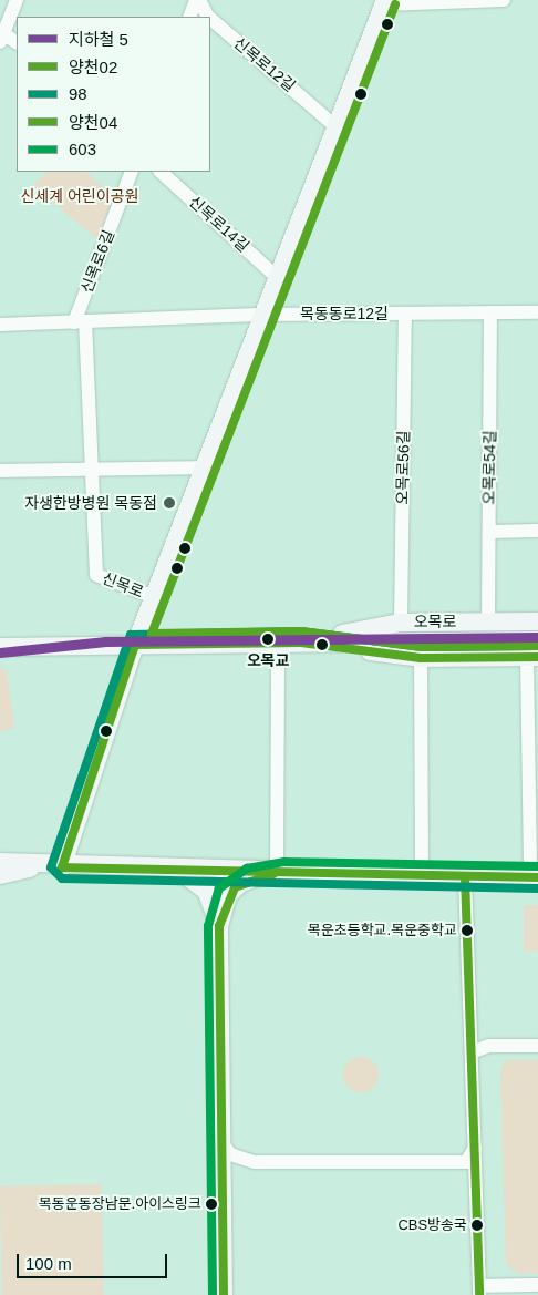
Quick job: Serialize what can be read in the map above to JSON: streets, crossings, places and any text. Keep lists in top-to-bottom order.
{
  "streets": {
    "main road": ["신목로", "오목로"],
    "street": [
      "신목로12길",
      "신목로14길",
      "신목로6길",
      "목동동로12길",
      "오목로56길",
      "오목로54길"
    ]
  },
  "crossings": [
    ["신목로12길", "신목로"],
    ["신목로14길", "신목로"],
    ["신목로6길", "목동동로12길"],
    ["목동동로12길", "오목로56길"],
    ["목동동로12길", "오목로54길"],
    ["목동동로12길", "신목로"],
    ["오목로56길", "오목로"],
    ["오목로54길", "오목로"],
    ["신목로", "오목로"]
  ],
  "parks": ["신세계 어린이공원"],
  "places": [
    "자생한방병원 목동점",
    "오목교",
    "목운초등학교.목운중학교",
    "목동운동장남문.아이스링크",
    "CBS방송국"
  ],
  "lines": [
    "transit line 양천04",
    "transit line 98",
    "metro line 5",
    "transit line 양천02",
    "transit line 603"
  ],
  "legend": [
    "지하철 5",
    "양천02",
    "98",
    "양천04",
    "603"
  ],
  "scale_bar": "100 m"
}
